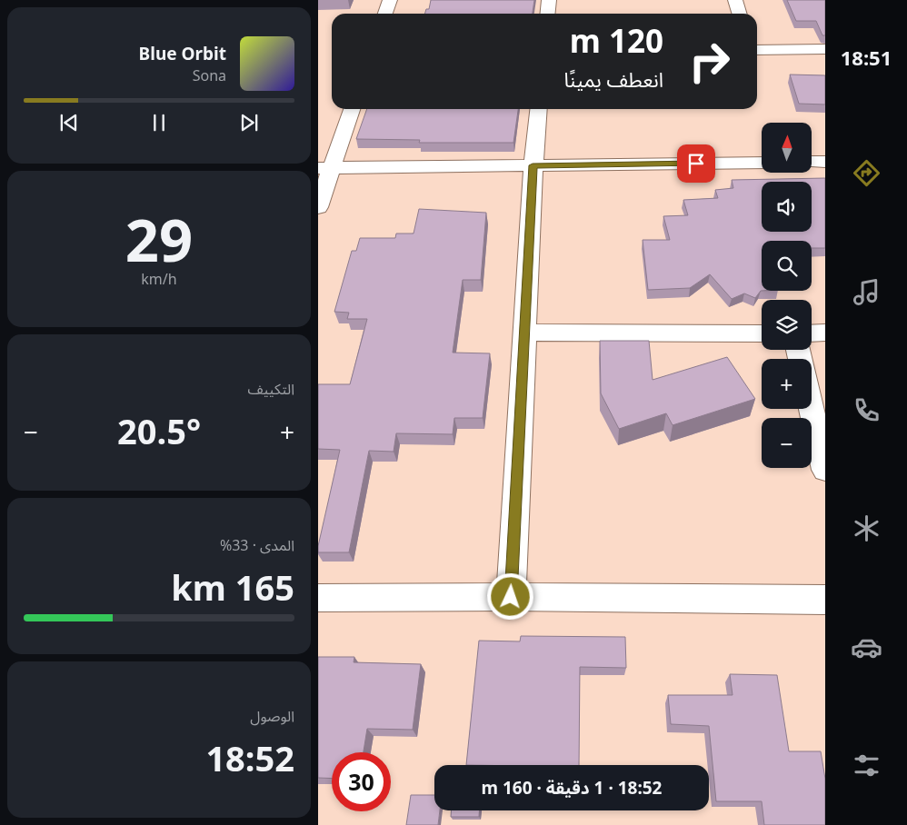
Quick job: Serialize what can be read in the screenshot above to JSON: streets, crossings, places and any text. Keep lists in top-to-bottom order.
{
  "north": "top",
  "page": {
    "tabs": "18:51",
    "turn": ["120 m", "انعطف يمينًا"],
    "song": ["Blue Orbit", "Sona"],
    "map_buttons": ["+", "−"],
    "tile": [
      ["29", "km/h"],
      "التكييف",
      ["المدى · 33%", "165 km"],
      ["الوصول", "18:52"]
    ],
    "heat": ["−", "20.5°", "+"],
    "limit": "30",
    "trip": "18:52 · 1 دقيقة · 160 m"
  }
}
